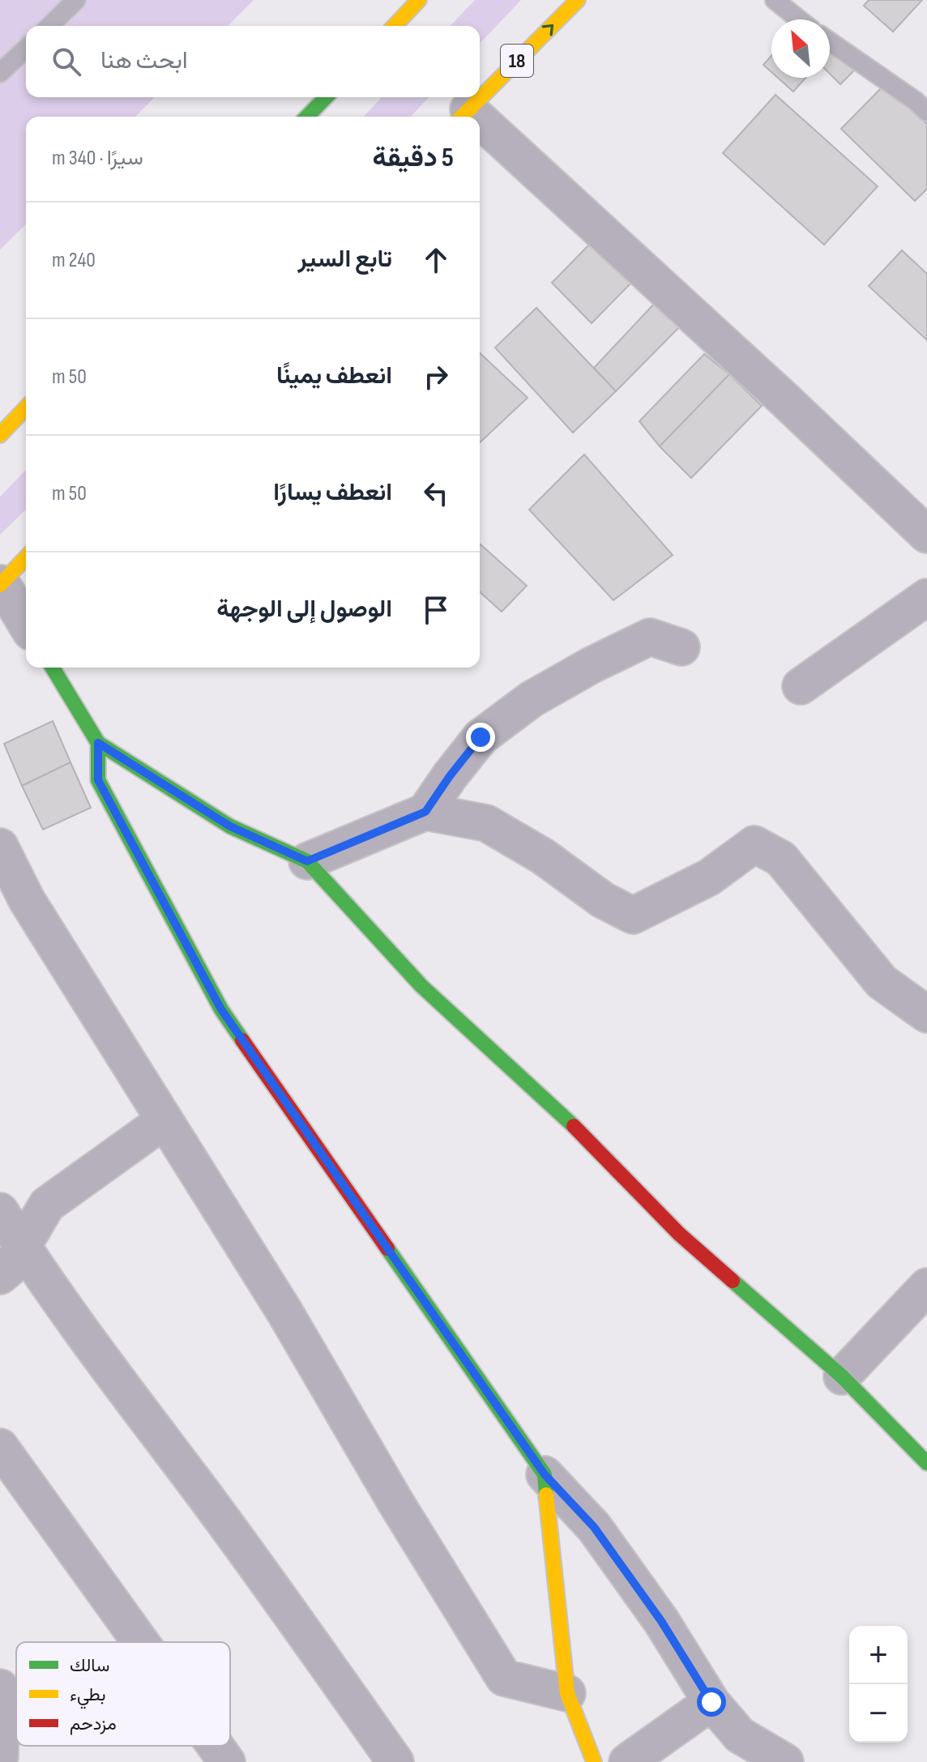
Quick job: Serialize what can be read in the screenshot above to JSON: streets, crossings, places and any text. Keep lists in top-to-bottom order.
{
  "streets": {
    "main road": ["18"]
  },
  "legend": ["سالك", "بطيء", "مزدحم"],
  "north": "top left",
  "page": {
    "search": "ابحث هنا",
    "heading": ["5 دقيقة", "سيرًا · 340 m"],
    "list": [
      ["تابع السير", "240 m"],
      ["انعطف يمينًا", "50 m"],
      ["انعطف يسارًا", "50 m"],
      "الوصول إلى الوجهة"
    ],
    "map_buttons": ["+", "−"]
  }
}
